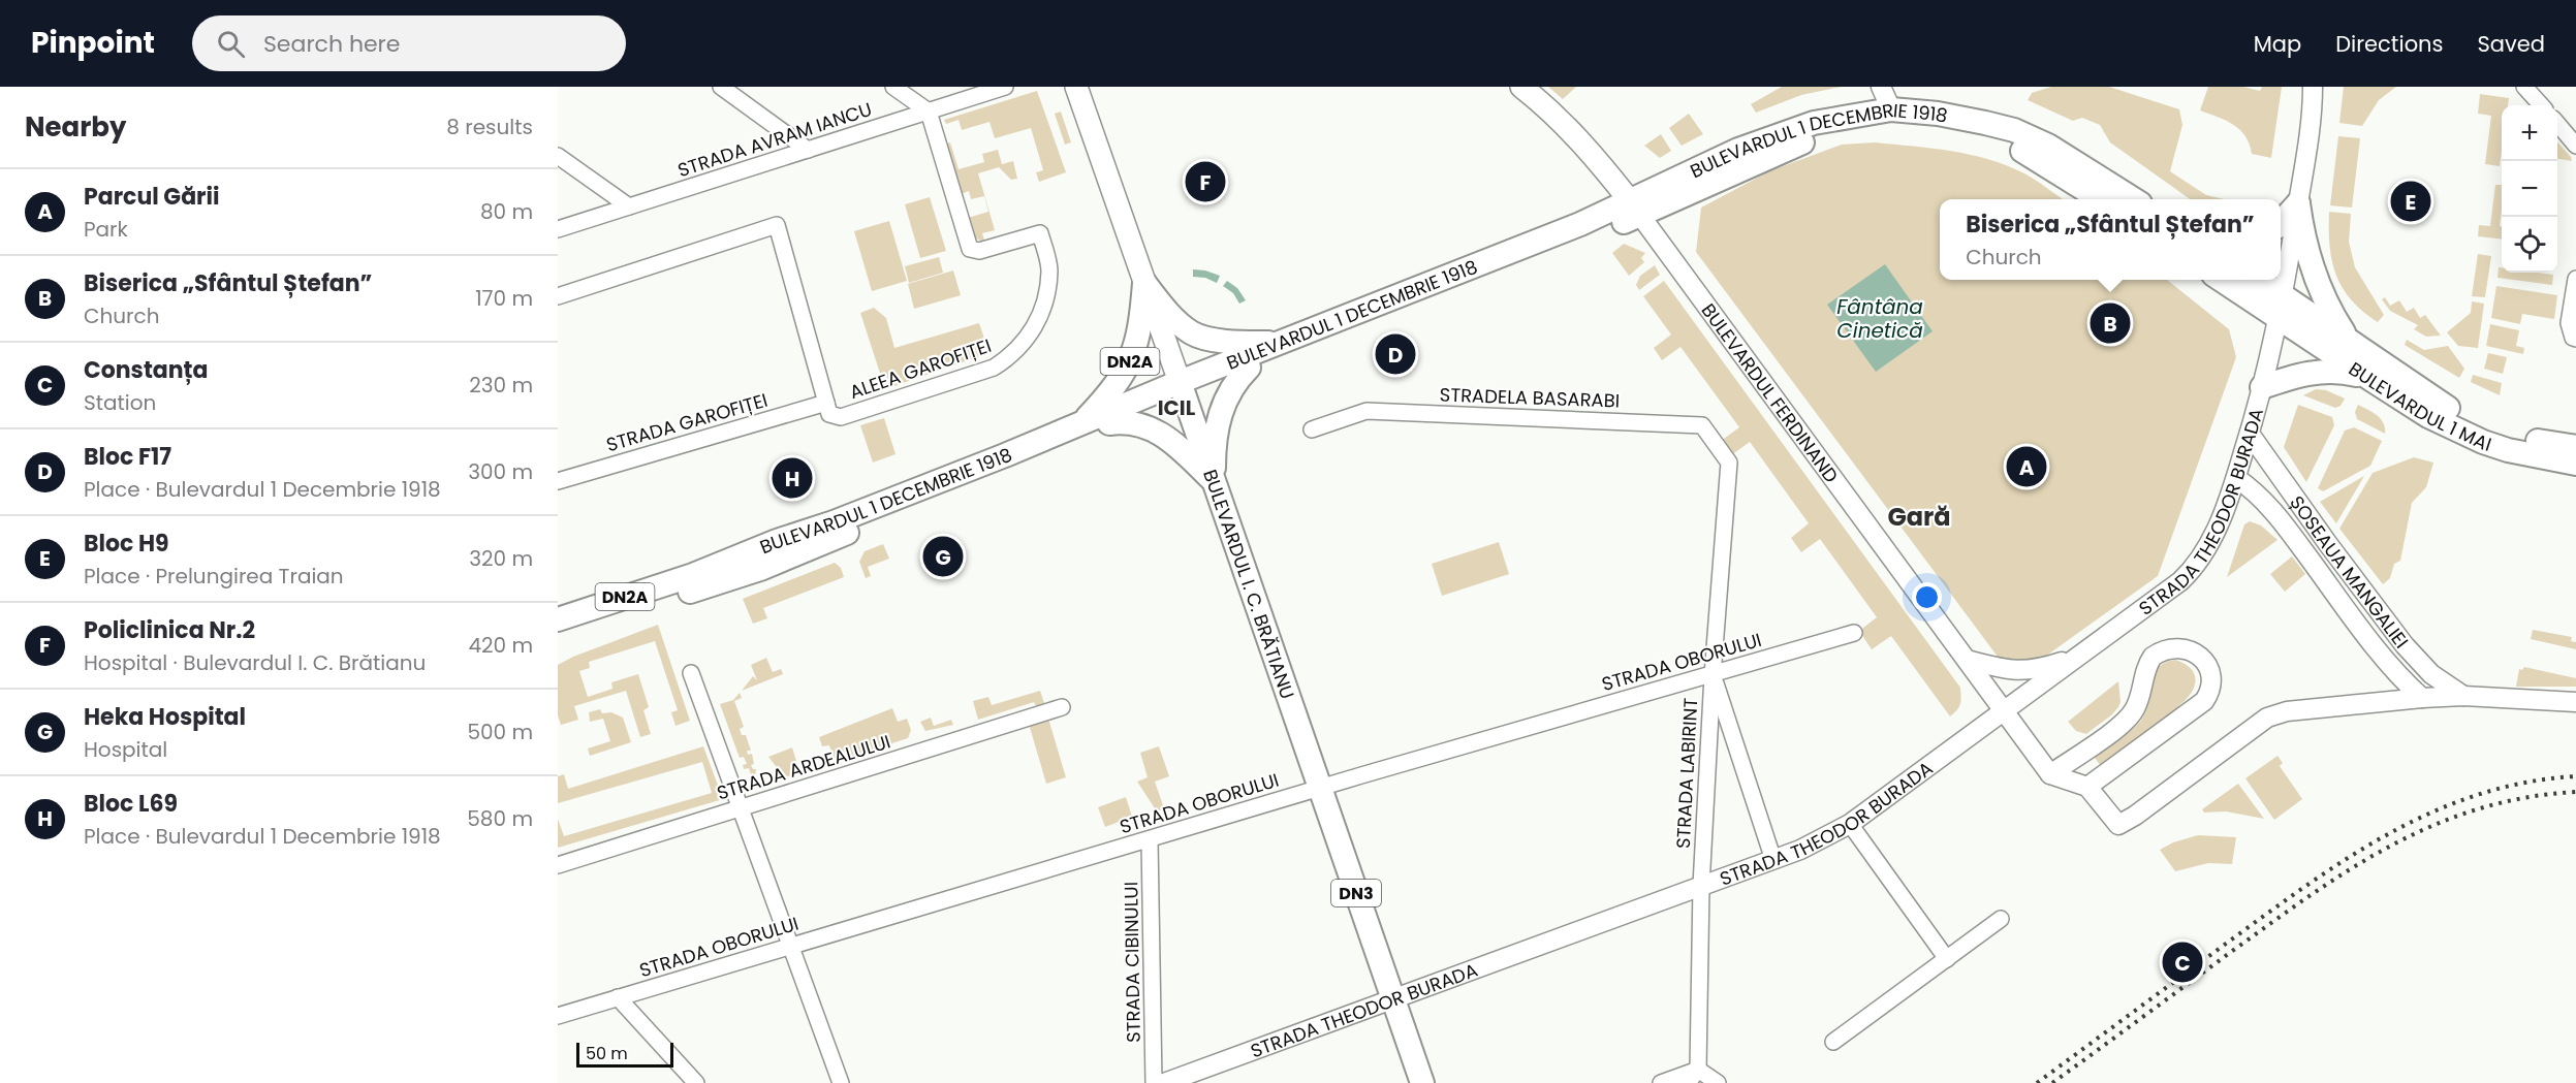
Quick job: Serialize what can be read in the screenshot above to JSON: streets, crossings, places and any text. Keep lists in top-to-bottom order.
{
  "streets": {
    "main road": [
      "BULEVARDUL 1 DECEMBRIE 1918",
      "DN2A",
      "BULEVARDUL FERDINAND",
      "BULEVARDUL 1 MAI",
      "BULEVARDUL I. C. BRĂTIANU",
      "DN3"
    ],
    "street": [
      "STRADA AVRAM IANCU",
      "ALEEA GAROFIȚEI",
      "STRADELA BASARABI",
      "STRADA GAROFIȚEI",
      "STRADA THEODOR BURADA",
      "ȘOSEAUA MANGALIEI",
      "STRADA OBORULUI",
      "STRADA ARDEALULUI",
      "STRADA LABIRINT",
      "STRADA CIBINULUI"
    ]
  },
  "crossings": [
    ["STRADA AVRAM IANCU", "ALEEA GAROFIȚEI"],
    ["BULEVARDUL 1 DECEMBRIE 1918", "DN2A"],
    ["BULEVARDUL 1 DECEMBRIE 1918", "BULEVARDUL FERDINAND"],
    ["BULEVARDUL 1 DECEMBRIE 1918", "BULEVARDUL I. C. BRĂTIANU"],
    ["DN2A", "BULEVARDUL I. C. BRĂTIANU"],
    ["ALEEA GAROFIȚEI", "STRADA GAROFIȚEI"],
    ["BULEVARDUL FERDINAND", "STRADA THEODOR BURADA"],
    ["STRADELA BASARABI", "STRADA LABIRINT"],
    ["BULEVARDUL 1 MAI", "STRADA THEODOR BURADA"],
    ["STRADA THEODOR BURADA", "ȘOSEAUA MANGALIEI"],
    ["STRADA THEODOR BURADA", "BULEVARDUL I. C. BRĂTIANU"],
    ["STRADA THEODOR BURADA", "STRADA LABIRINT"],
    ["BULEVARDUL I. C. BRĂTIANU", "STRADA OBORULUI"],
    ["STRADA OBORULUI", "STRADA LABIRINT"],
    ["STRADA OBORULUI", "STRADA CIBINULUI"]
  ],
  "districts": ["ICIL", "Gară"],
  "water": ["Fântâna Cinetică"],
  "scale_bar": "50 m",
  "page": {
    "header": "Pinpoint",
    "search": "Search here",
    "nav": ["Map", "Directions", "Saved"],
    "heading": ["Nearby", "8 results"],
    "map_buttons": ["+", "−"],
    "pins": [
      "F",
      "E",
      "B",
      "D",
      "A",
      "H",
      "G",
      "C"
    ],
    "list": [
      {
        "mark": "A",
        "name": "Parcul Gării",
        "note": "Park",
        "value": "80 m"
      },
      {
        "mark": "B",
        "name": "Biserica „Sfântul Ștefan”",
        "note": "Church",
        "value": "170 m"
      },
      {
        "mark": "C",
        "name": "Constanța",
        "note": "Station",
        "value": "230 m"
      },
      {
        "mark": "D",
        "name": "Bloc F17",
        "note": "Place · Bulevardul 1 Decembrie 1918",
        "value": "300 m"
      },
      {
        "mark": "E",
        "name": "Bloc H9",
        "note": "Place · Prelungirea Traian",
        "value": "320 m"
      },
      {
        "mark": "F",
        "name": "Policlinica Nr.2",
        "note": "Hospital · Bulevardul I. C. Brătianu",
        "value": "420 m"
      },
      {
        "mark": "G",
        "name": "Heka Hospital",
        "note": "Hospital",
        "value": "500 m"
      },
      {
        "mark": "H",
        "name": "Bloc L69",
        "note": "Place · Bulevardul 1 Decembrie 1918",
        "value": "580 m"
      }
    ],
    "popup": ["Biserica „Sfântul Ștefan”", "Church"],
    "scale": "50 m"
  }
}
